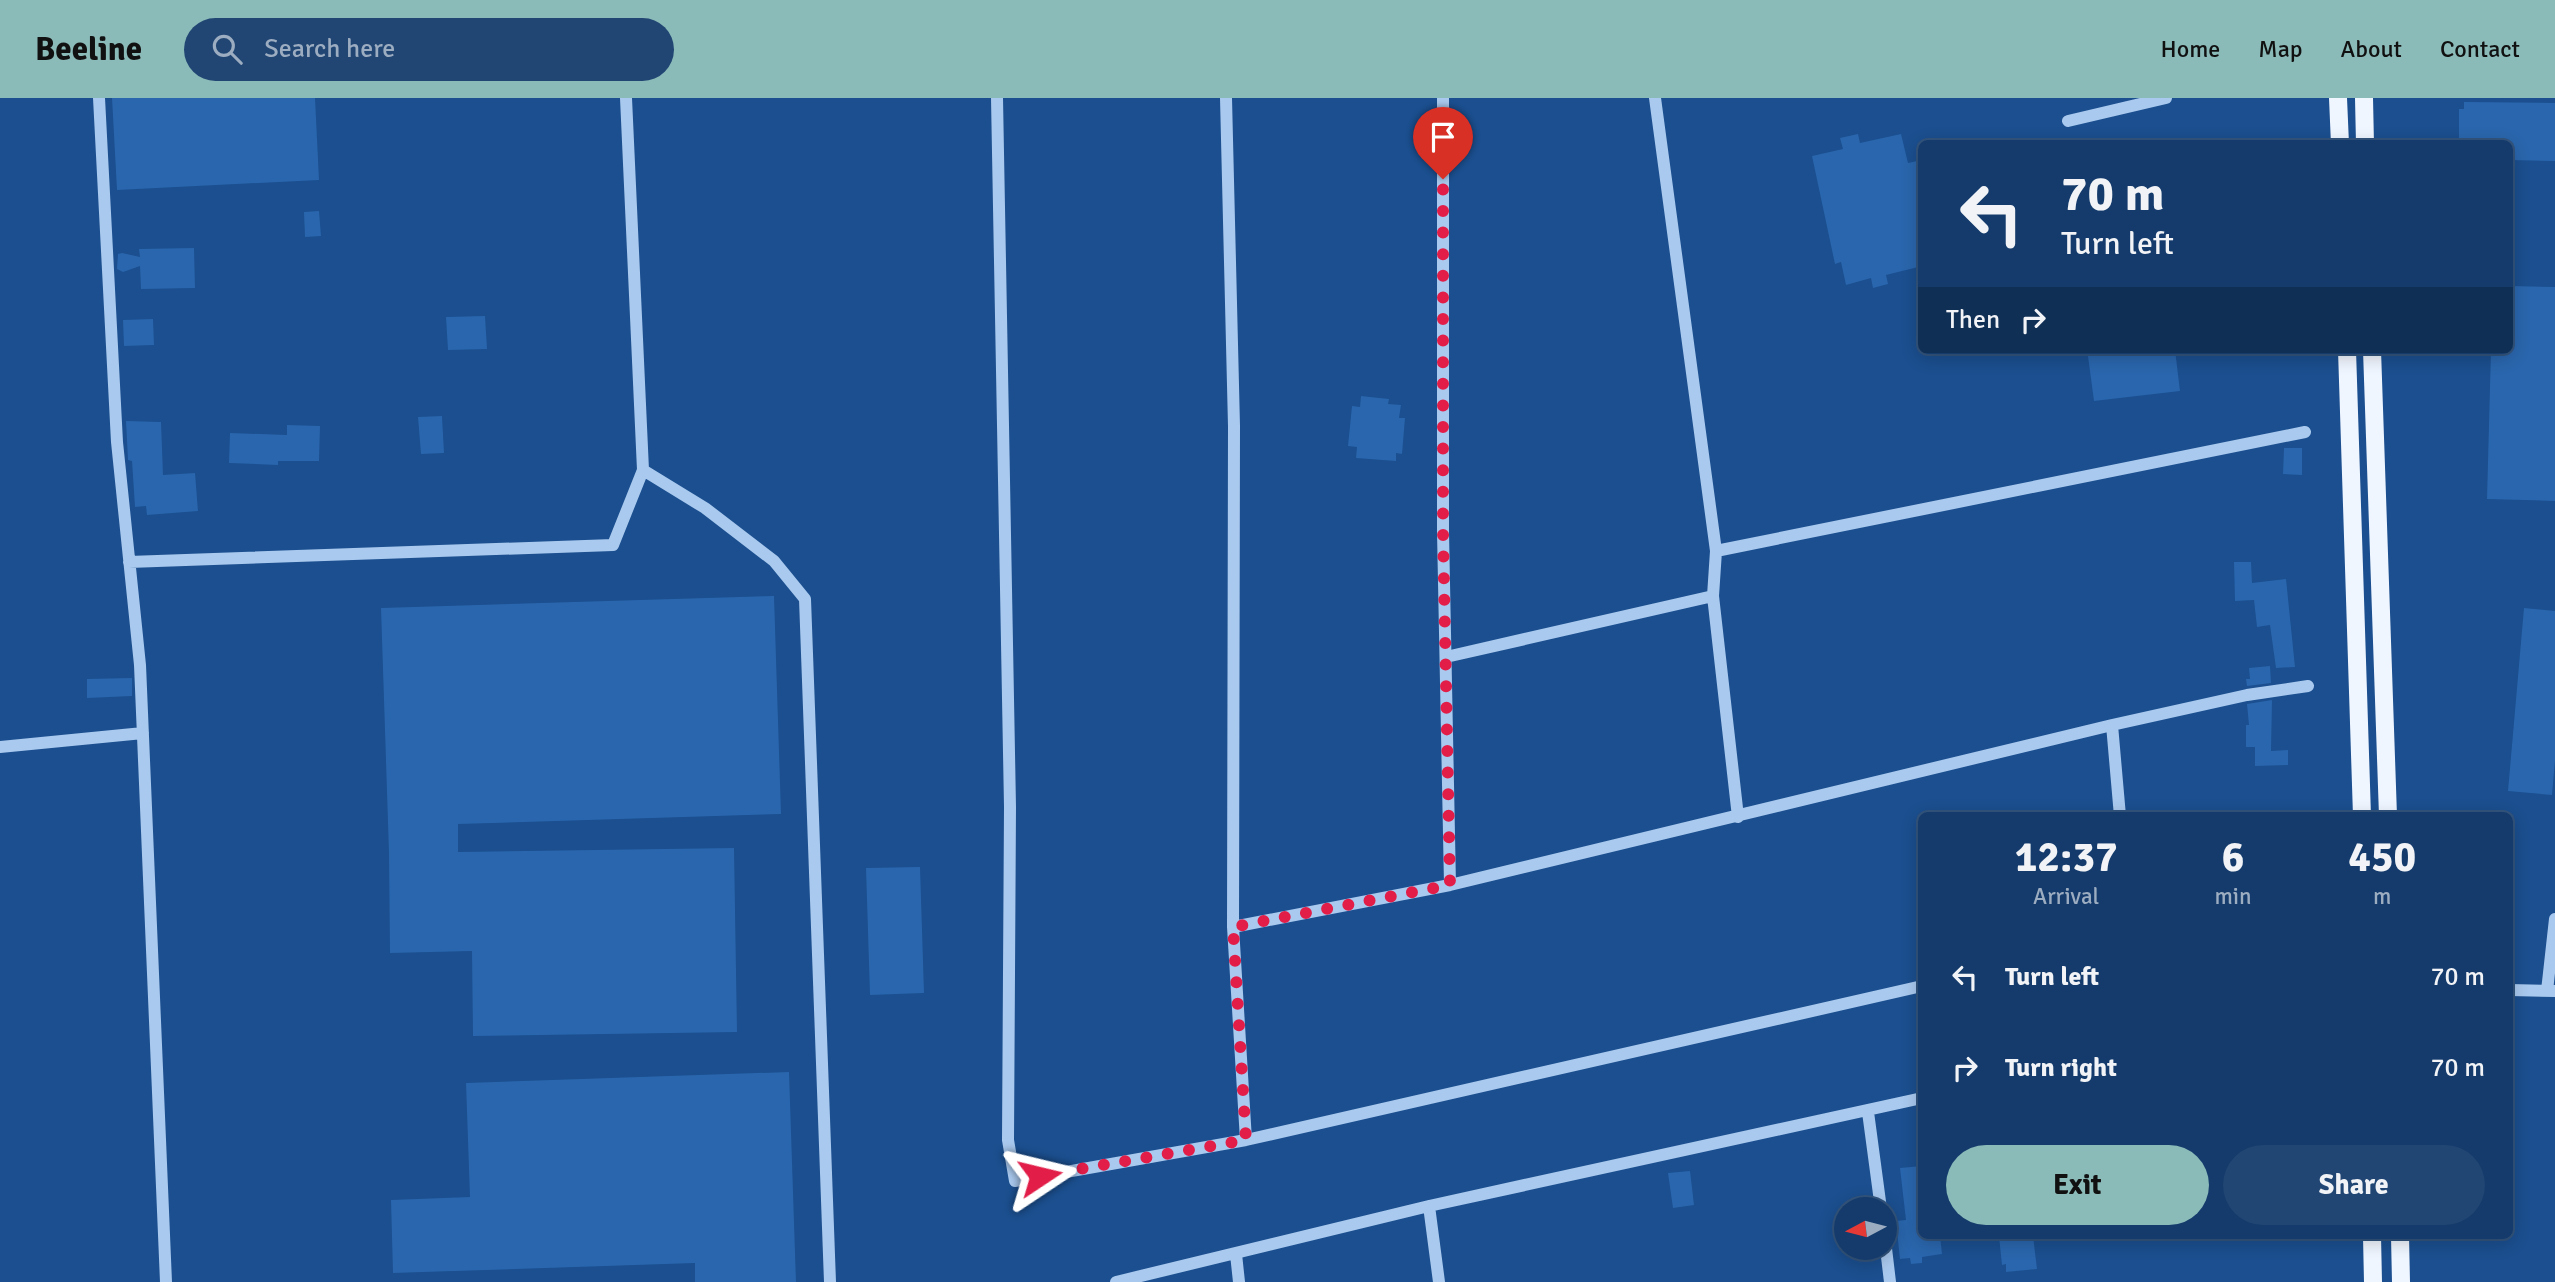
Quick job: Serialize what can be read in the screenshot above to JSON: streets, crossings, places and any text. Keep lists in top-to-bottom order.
{
  "north": "left",
  "page": {
    "header": "Beeline",
    "search": "Search here",
    "nav": [
      "Home",
      "Map",
      "About",
      "Contact"
    ],
    "turn": ["70 m", "Turn left"],
    "then": "Then",
    "eta": [
      "12:37",
      "Arrival",
      "6",
      "min",
      "450",
      "m"
    ],
    "list": [
      {
        "name": "Turn left",
        "value": "70 m"
      },
      {
        "name": "Turn right",
        "value": "70 m"
      }
    ],
    "buttons": ["Exit", "Share"]
  }
}
